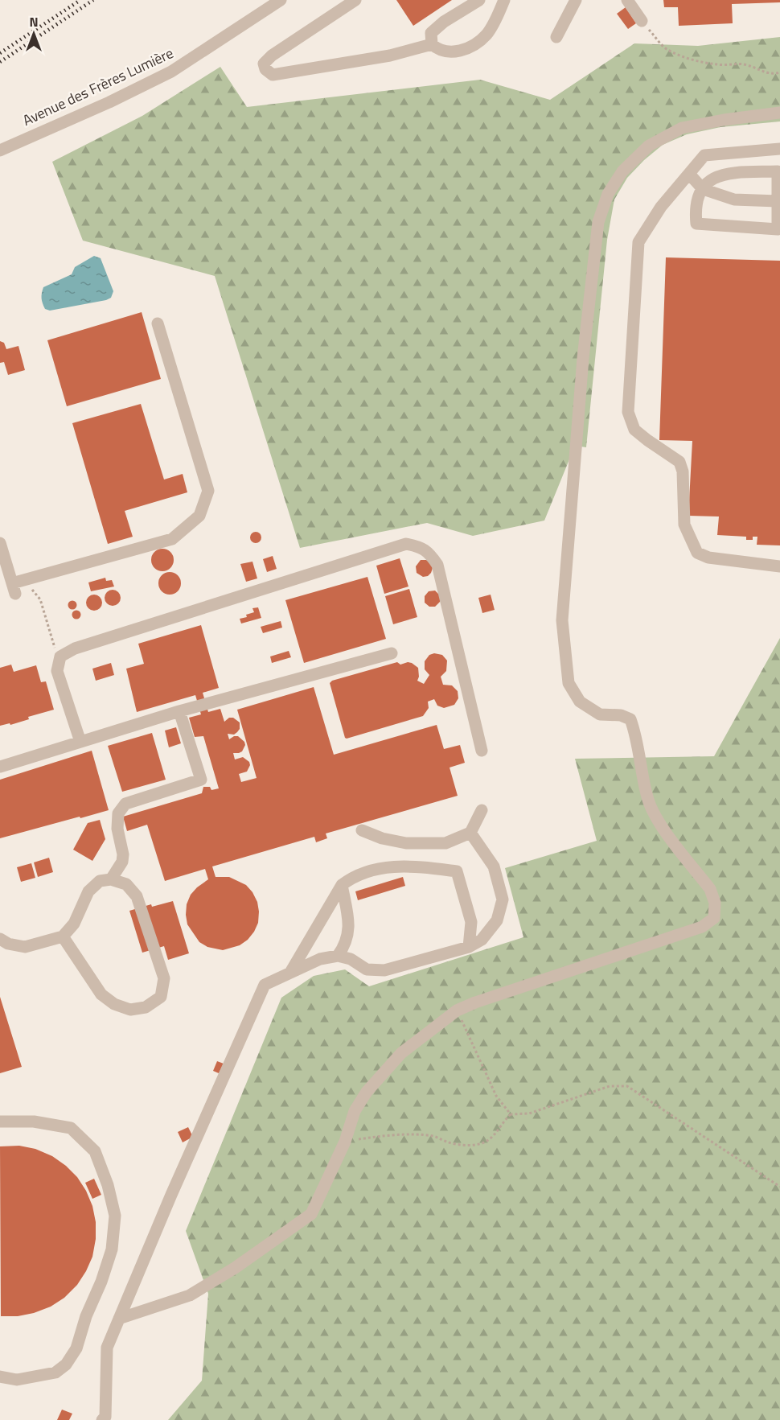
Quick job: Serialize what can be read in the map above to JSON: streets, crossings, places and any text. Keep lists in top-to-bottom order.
{
  "streets": {
    "street": ["Avenue des Frères Lumière"]
  },
  "north": "top"
}
